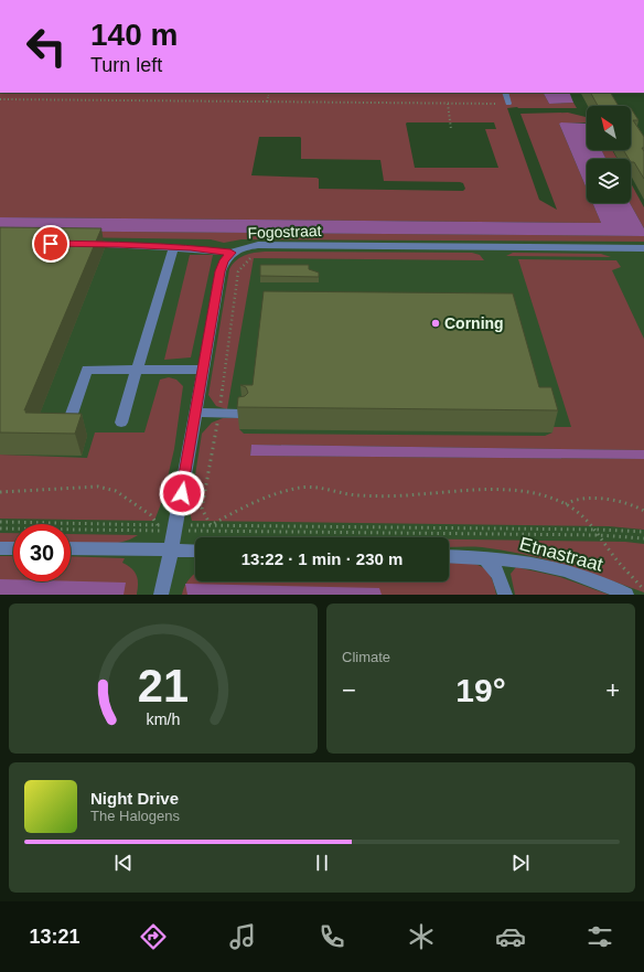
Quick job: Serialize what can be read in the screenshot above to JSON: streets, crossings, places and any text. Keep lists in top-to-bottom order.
{
  "streets": {
    "street": ["Fogostraat", "Etnastraat"]
  },
  "places": ["Corning"],
  "north": "top left",
  "page": {
    "turn": ["140 m", "Turn left"],
    "limit": "30",
    "trip": "13:22 · 1 min · 230 m",
    "tile": "Climate",
    "heat": ["−", "19°", "+"],
    "song": ["Night Drive", "The Halogens"],
    "tabs": "13:21",
    "gauge": ["21", "km/h"]
  }
}
